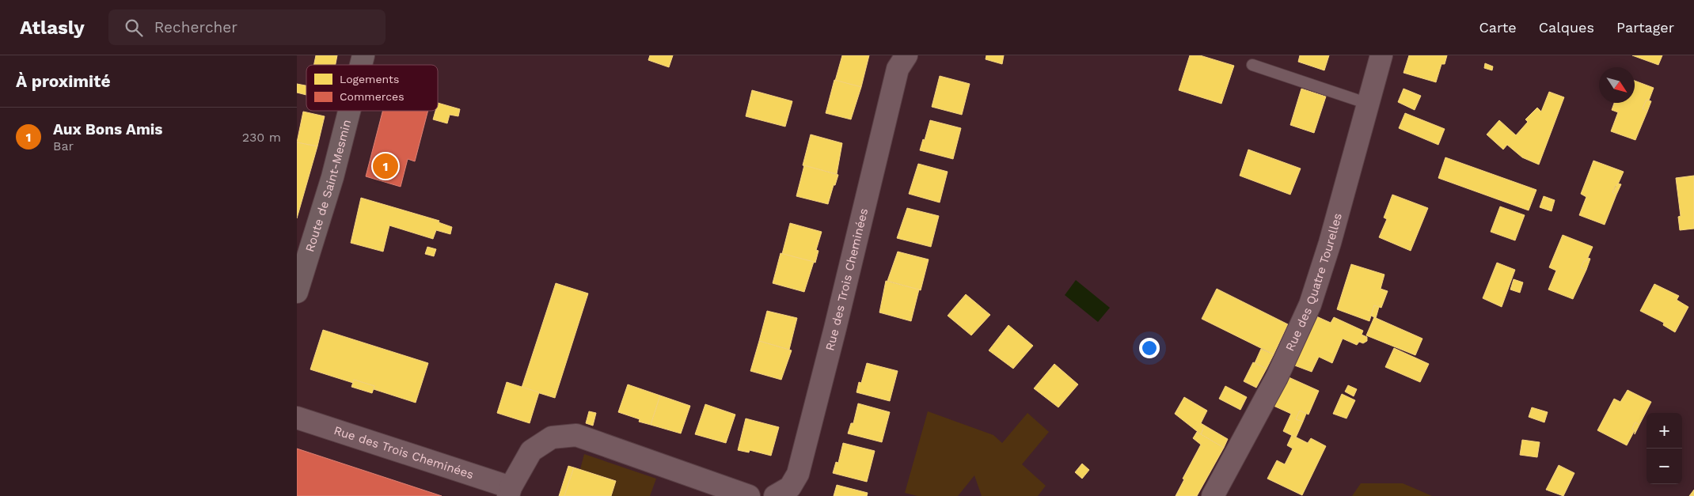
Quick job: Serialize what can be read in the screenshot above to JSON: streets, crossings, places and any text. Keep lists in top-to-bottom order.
{
  "streets": {
    "main road": ["Route de Saint-Mesmin"],
    "street": ["Rue des Trois Cheminées", "Rue des Quatre Tourelles"]
  },
  "legend": ["Logements", "Commerces"],
  "north": "bottom right",
  "page": {
    "header": "Atlasly",
    "search": "Rechercher",
    "nav": ["Carte", "Calques", "Partager"],
    "heading": "À proximité",
    "list": [
      {
        "mark": "1",
        "name": "Aux Bons Amis",
        "note": "Bar",
        "value": "230 m"
      }
    ],
    "pins": "1",
    "map_buttons": ["+", "−"]
  }
}
